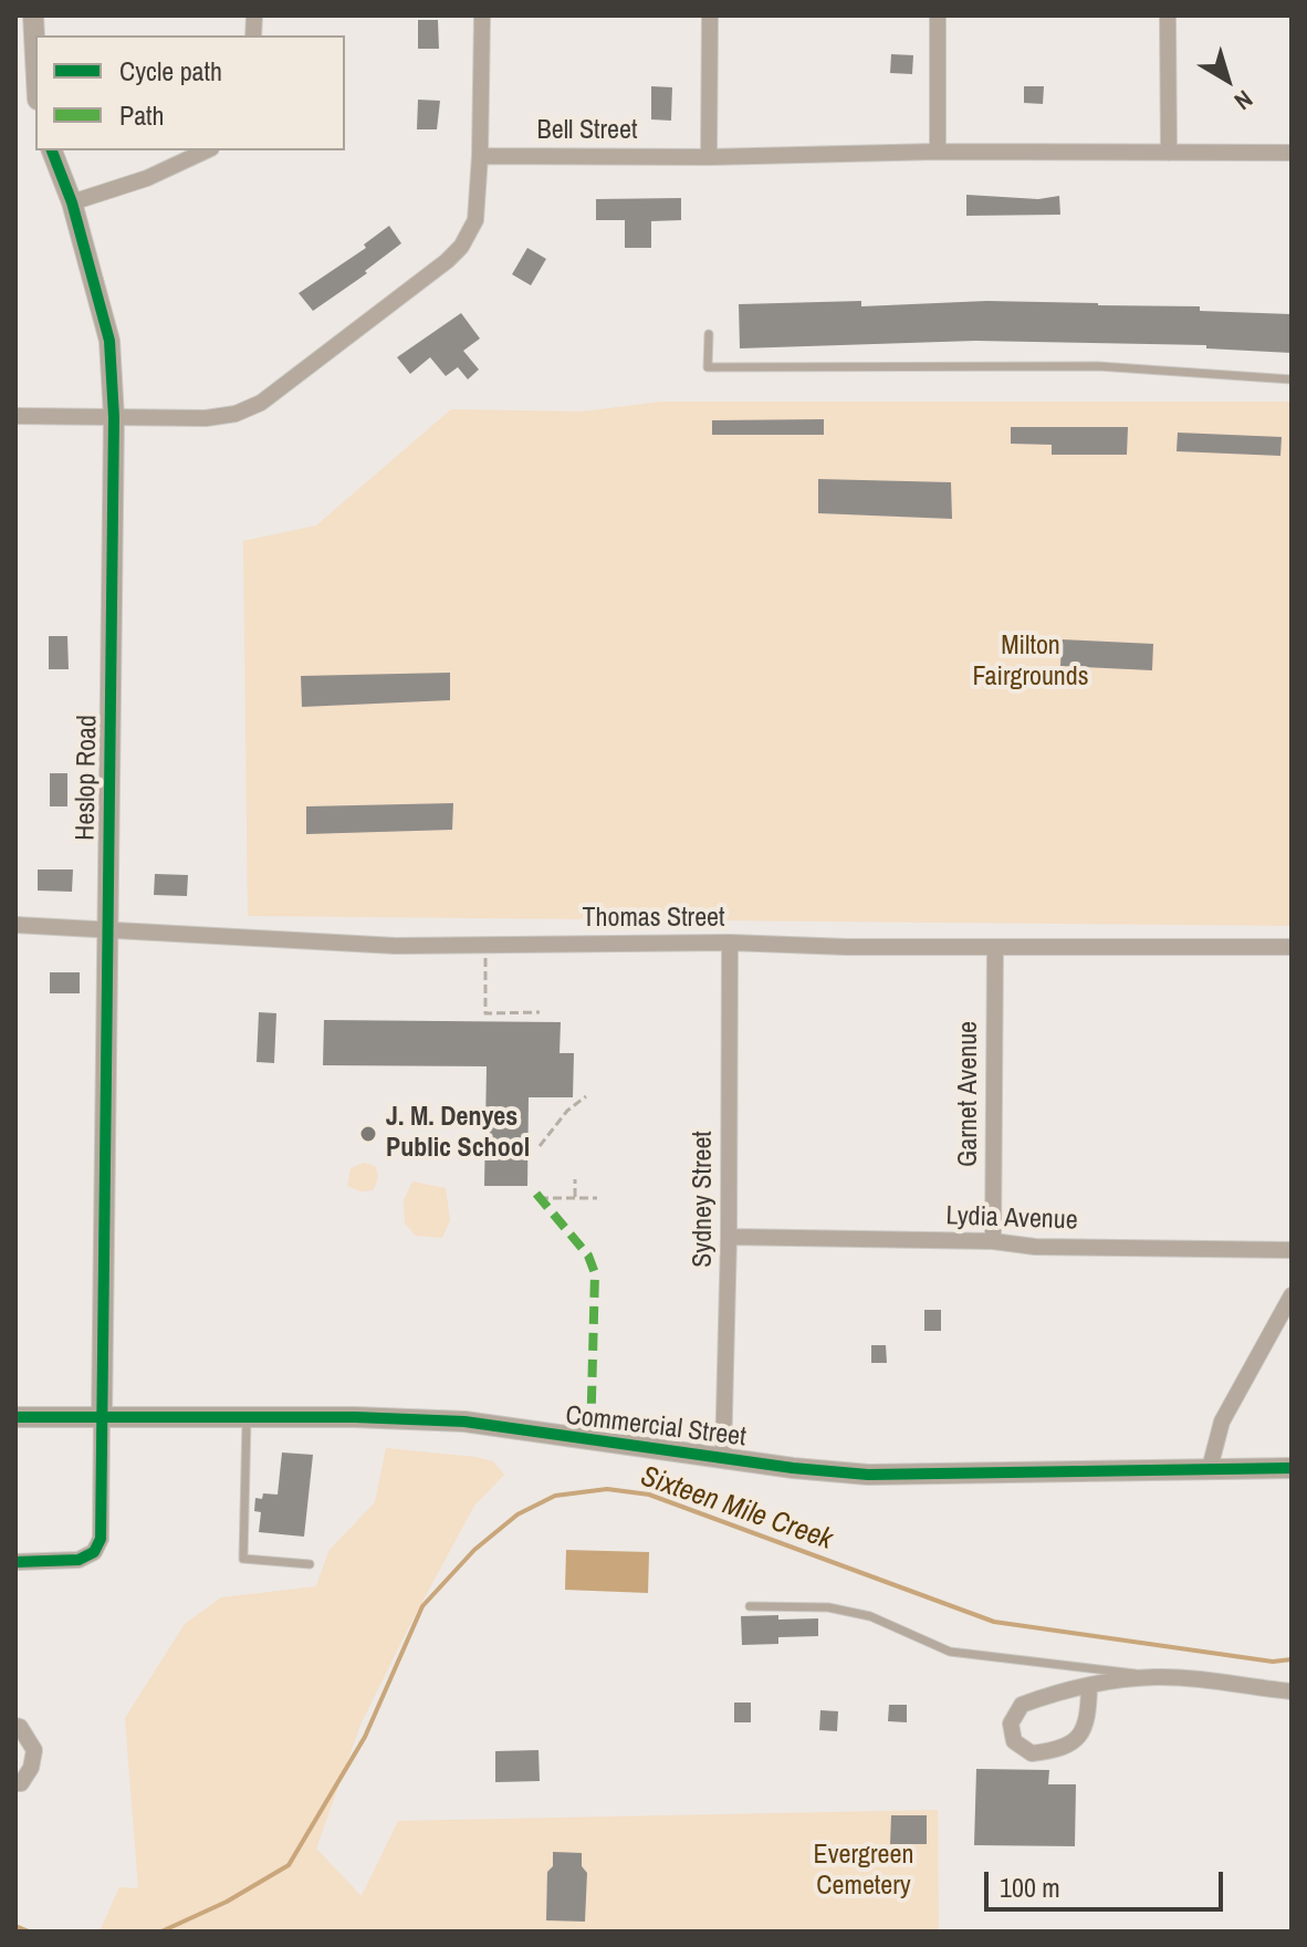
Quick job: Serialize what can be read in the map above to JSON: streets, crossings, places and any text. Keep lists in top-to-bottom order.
{
  "streets": {
    "street": [
      "Bell Street",
      "Heslop Road",
      "Thomas Street",
      "Garnet Avenue",
      "Sydney Street",
      "Lydia Avenue",
      "Commercial Street"
    ]
  },
  "crossings": [
    ["Heslop Road", "Thomas Street"],
    ["Heslop Road", "Commercial Street"],
    ["Thomas Street", "Garnet Avenue"],
    ["Thomas Street", "Sydney Street"],
    ["Garnet Avenue", "Lydia Avenue"],
    ["Sydney Street", "Lydia Avenue"],
    ["Sydney Street", "Commercial Street"]
  ],
  "water": ["Sixteen Mile Creek"],
  "parks": ["Milton Fairgrounds", "Evergreen Cemetery"],
  "places": ["J. M. Denyes Public School"],
  "legend": ["Cycle path", "Path"],
  "scale_bar": "100 m",
  "north": "bottom right"
}
